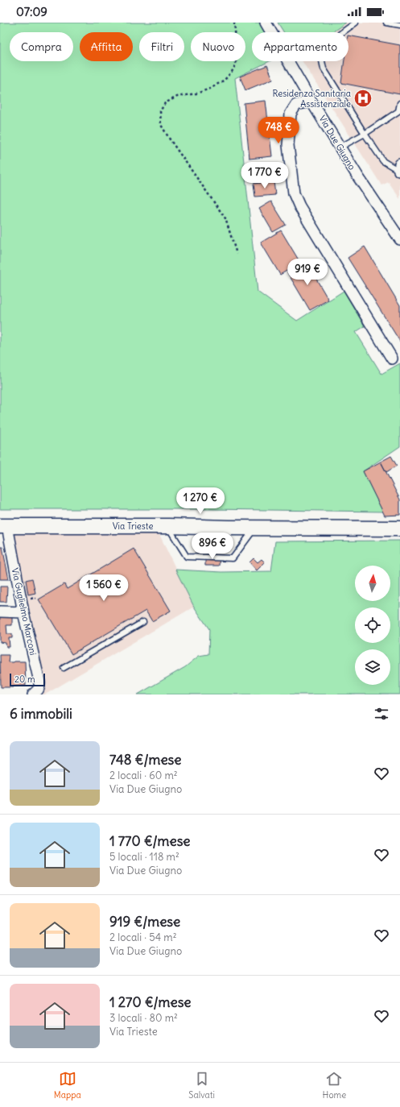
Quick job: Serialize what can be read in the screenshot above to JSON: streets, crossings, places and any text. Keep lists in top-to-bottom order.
{
  "streets": {
    "street": ["Via Due Giugno", "Via Trieste", "Via Guglielmo Marconi"]
  },
  "crossings": [
    ["Via Trieste", "Via Guglielmo Marconi"]
  ],
  "places": {
    "hospital": ["Residenza Sanitaria Assistenziale"]
  },
  "scale_bar": "20 m",
  "north": "top",
  "page": {
    "status": "07:09",
    "chip": [
      "Compra",
      "Affitta",
      "Filtri",
      "Nuovo",
      "Appartamento"
    ],
    "price": [
      "748 €",
      "1 770 €",
      "919 €",
      "1 270 €",
      "896 €",
      "1 560 €"
    ],
    "scale": "20 m",
    "heading": "6 immobili",
    "list": [
      {
        "name": "748 €/mese",
        "note": "2 locali · 60 m² · Via Due Giugno"
      },
      {
        "name": "1 770 €/mese",
        "note": "5 locali · 118 m² · Via Due Giugno"
      },
      {
        "name": "919 €/mese",
        "note": "2 locali · 54 m² · Via Due Giugno"
      },
      {
        "name": "1 270 €/mese",
        "note": "3 locali · 80 m² · Via Trieste"
      }
    ],
    "tabs": ["Mappa", "Salvati", "Home"]
  }
}
